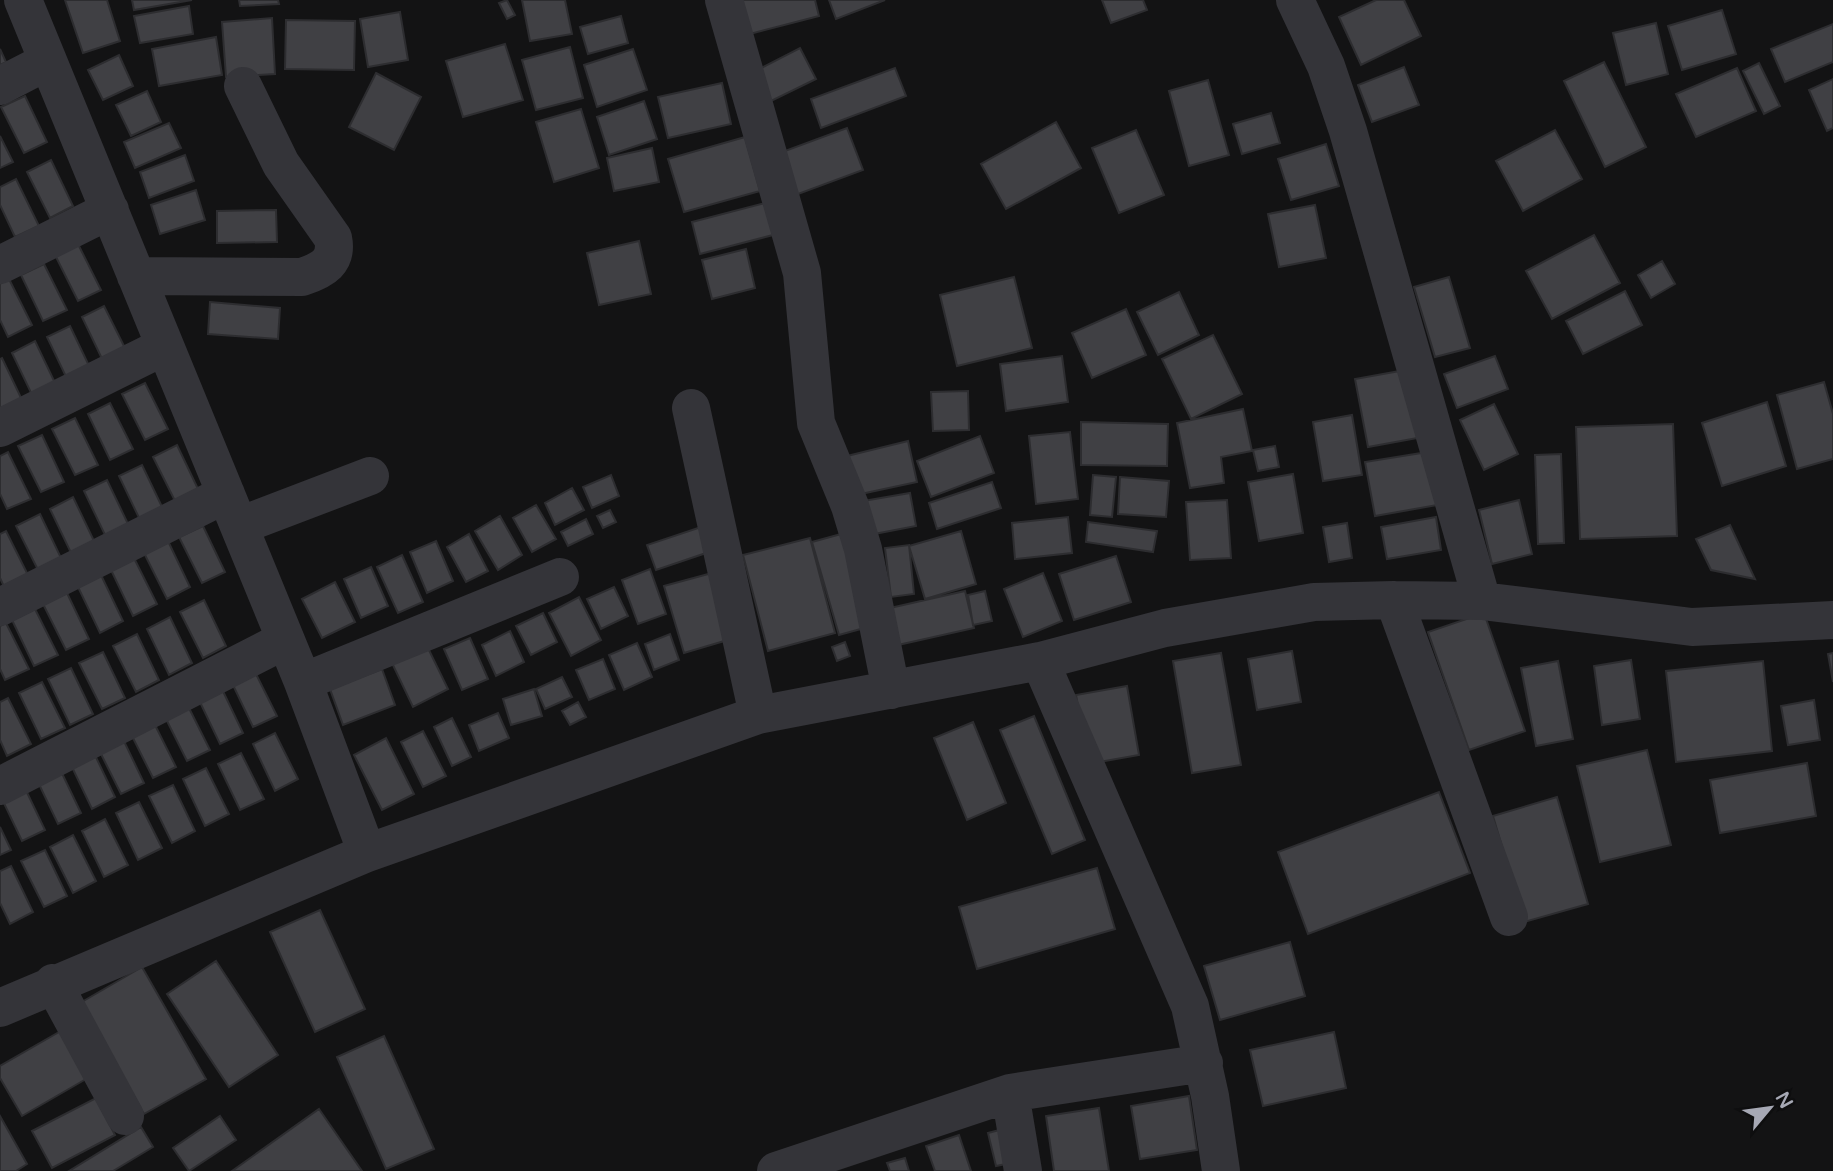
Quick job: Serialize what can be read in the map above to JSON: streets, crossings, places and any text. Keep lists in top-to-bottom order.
{
  "north": "top right"
}
